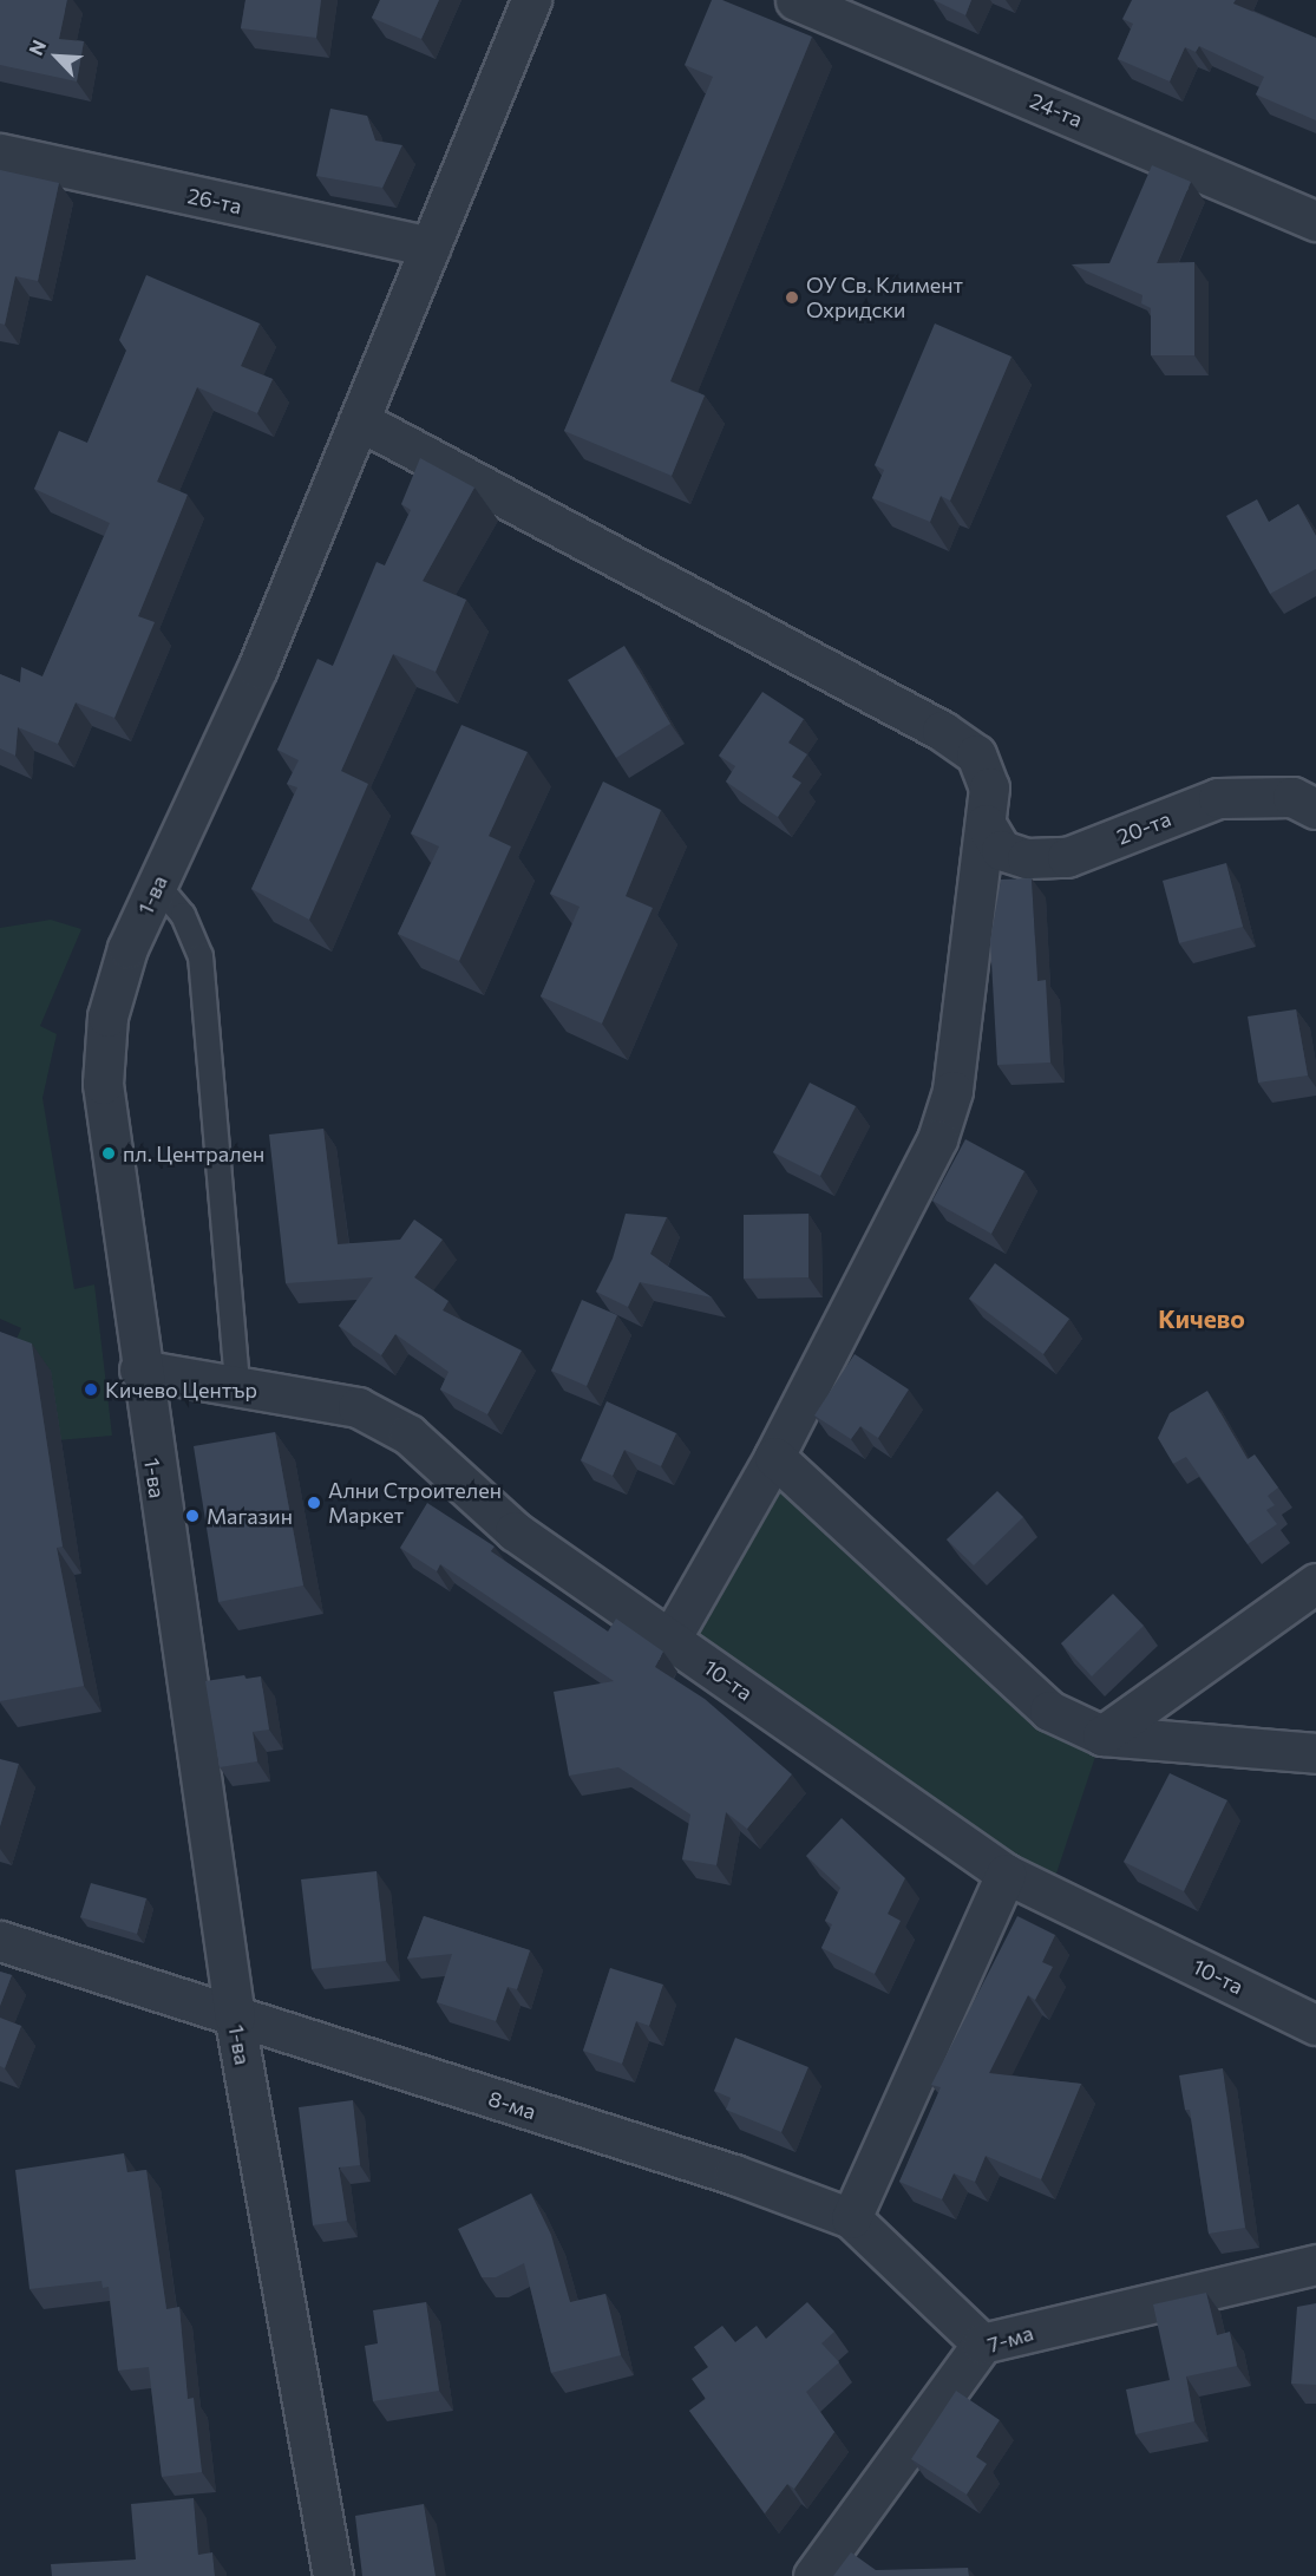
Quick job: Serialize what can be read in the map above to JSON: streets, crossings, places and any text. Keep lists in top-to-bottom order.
{
  "streets": {
    "street": [
      "24-та",
      "26-та",
      "20-та",
      "1-ва",
      "10-та",
      "8-ма",
      "7-ма"
    ]
  },
  "crossings": [
    ["26-та", "1-ва"],
    ["1-ва", "10-та"],
    ["1-ва", "8-ма"],
    ["8-ма", "7-ма"]
  ],
  "districts": ["Кичево"],
  "places": [
    "ОУ Св. Климент Охридски",
    "пл. Централен",
    "Кичево Център",
    "Ални Строителен Маркет",
    "Магазин"
  ],
  "north": "top left"
}
